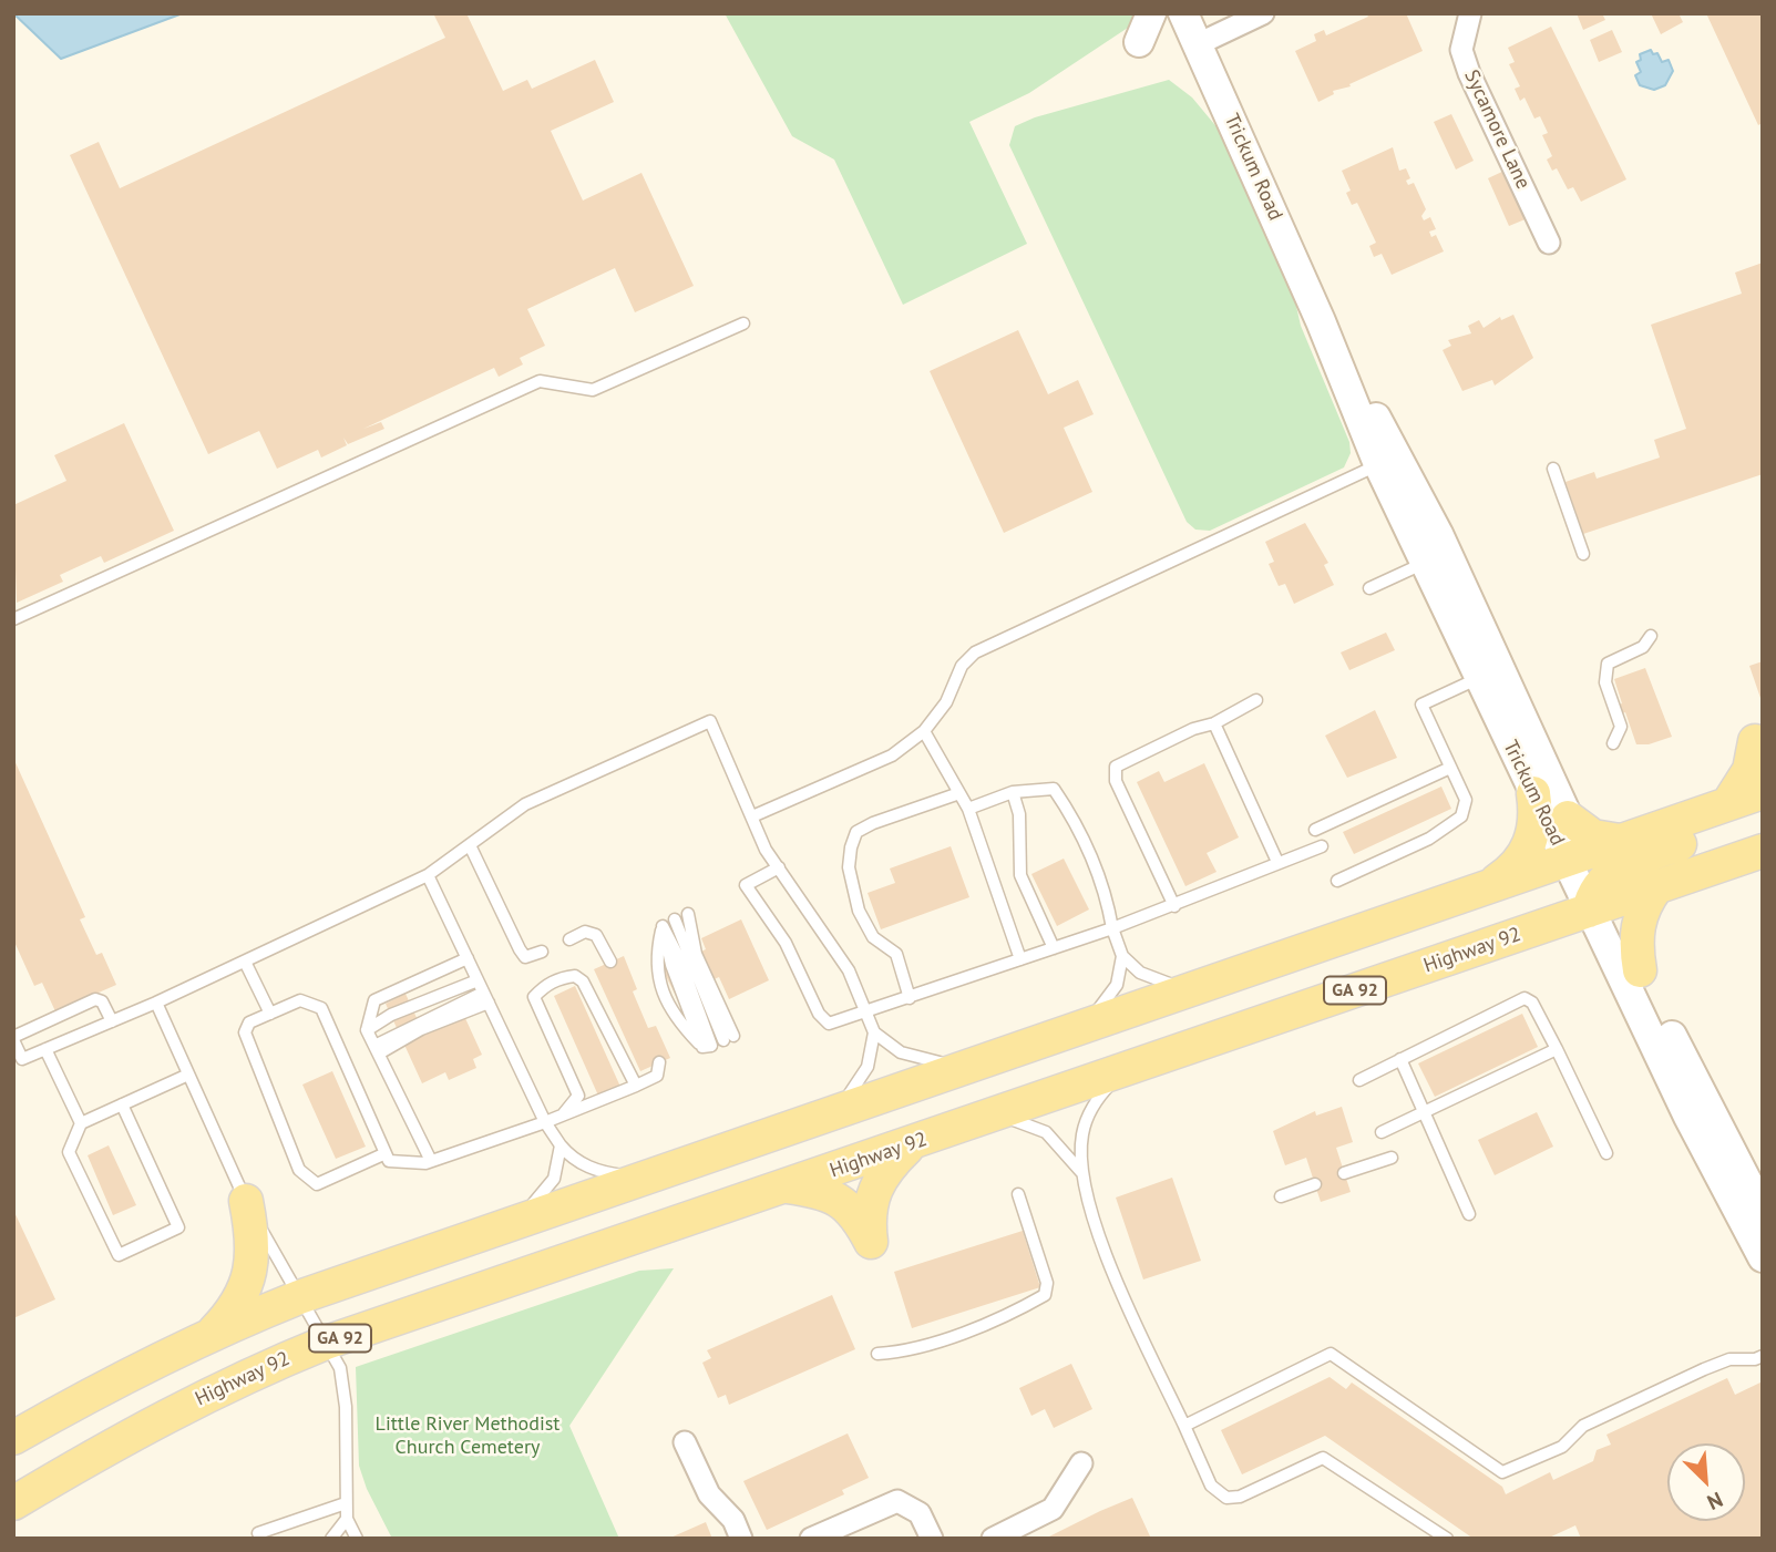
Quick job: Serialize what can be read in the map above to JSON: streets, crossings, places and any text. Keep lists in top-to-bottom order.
{
  "streets": {
    "main road": ["Highway 92", "GA 92"],
    "street": ["Sycamore Lane", "Trickum Road"]
  },
  "crossings": [
    ["Trickum Road", "Highway 92"],
    ["Trickum Road", "GA 92"]
  ],
  "parks": ["Little River Methodist Church Cemetery"],
  "north": "bottom right"
}
